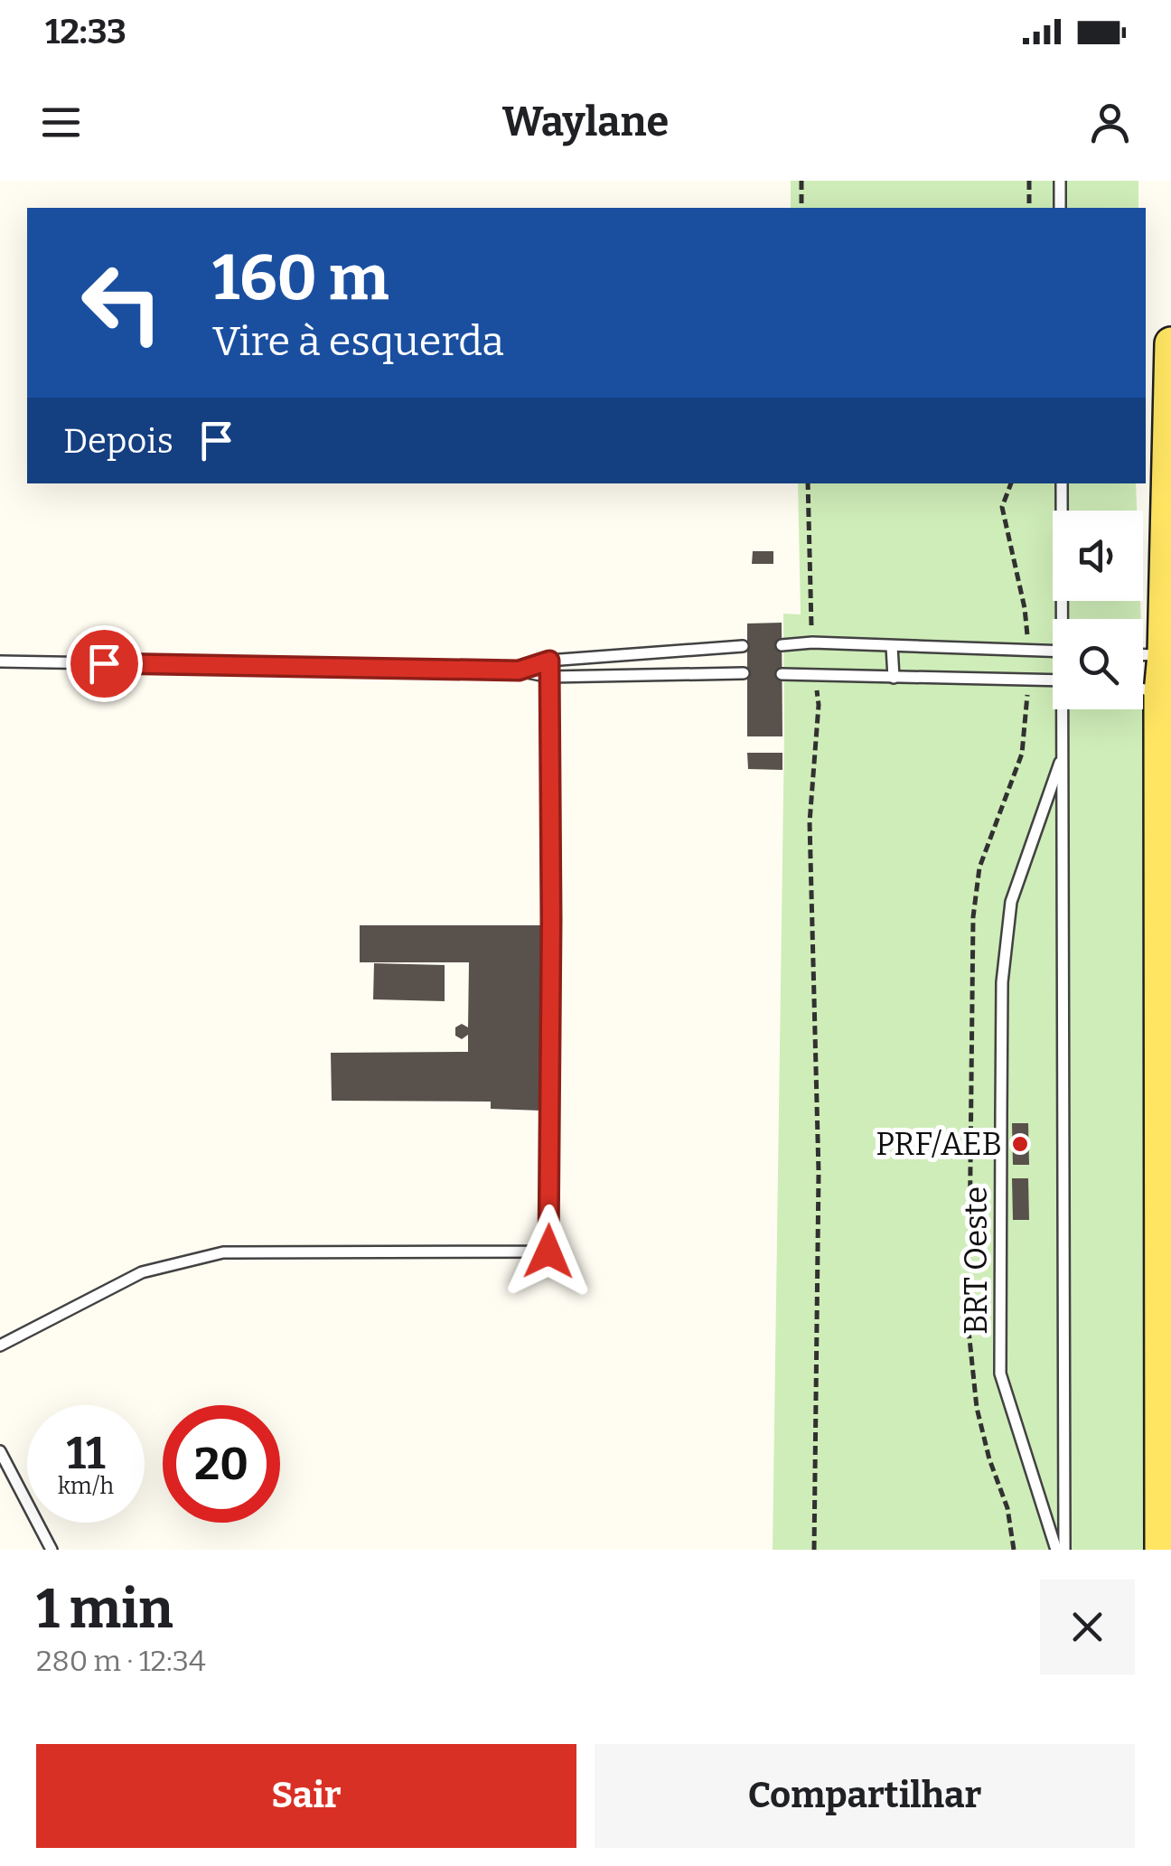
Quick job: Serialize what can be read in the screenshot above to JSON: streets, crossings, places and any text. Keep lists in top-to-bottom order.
{
  "streets": {
    "lane": ["BRT Oeste"]
  },
  "places": ["PRF/AEB"],
  "page": {
    "status": "12:33",
    "header": "Waylane",
    "turn": ["160 m", "Vire à esquerda"],
    "then": "Depois",
    "speed": "11 km/h",
    "limit": "20",
    "heading": ["1 min", "280 m · 12:34"],
    "buttons": ["Sair", "Compartilhar"]
  }
}
